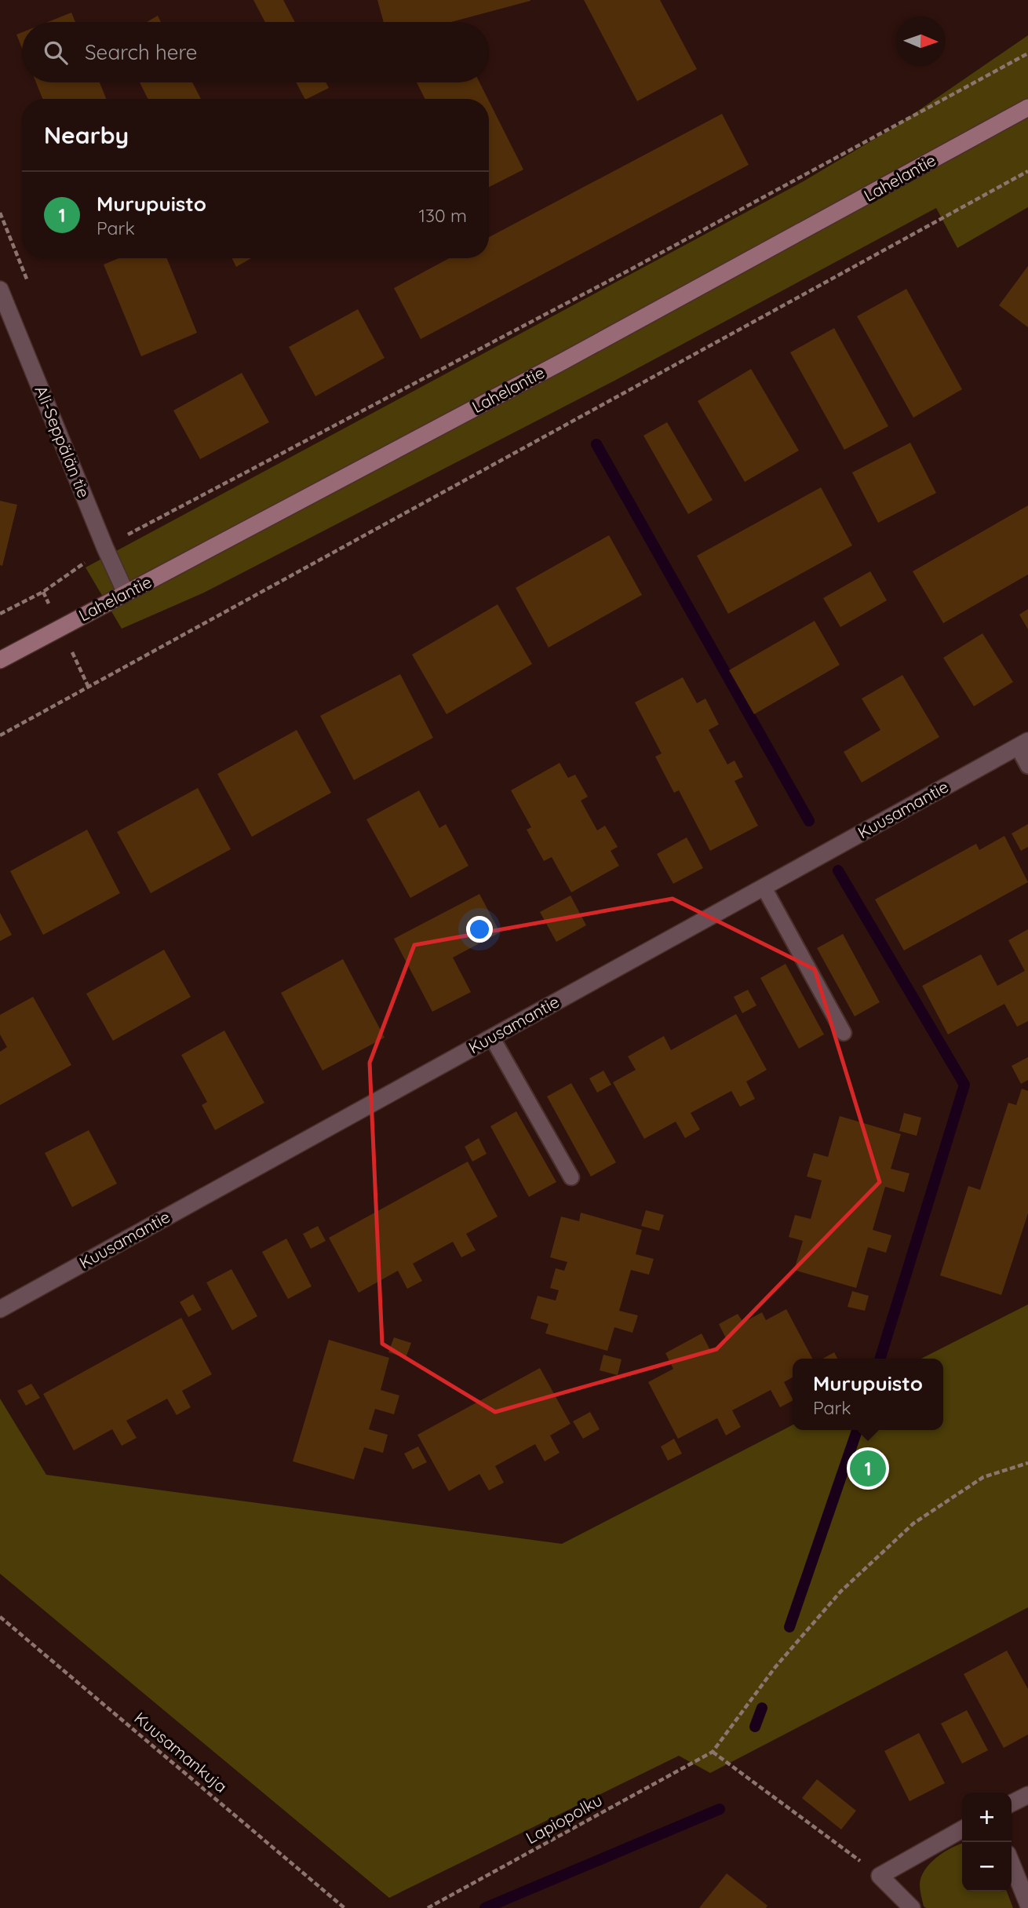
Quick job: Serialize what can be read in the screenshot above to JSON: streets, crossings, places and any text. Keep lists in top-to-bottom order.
{
  "streets": {
    "main road": ["Lahelantie"],
    "street": ["Ali-Seppälän tie", "Kuusamantie"],
    "path": ["Kuusamankuja", "Lapiopolku"]
  },
  "crossings": [
    ["Lahelantie", "Ali-Seppälän tie"]
  ],
  "north": "right",
  "page": {
    "search": "Search here",
    "heading": "Nearby",
    "list": [
      {
        "mark": "1",
        "name": "Murupuisto",
        "note": "Park",
        "value": "130 m"
      }
    ],
    "popup": ["Murupuisto", "Park"],
    "pins": "1",
    "map_buttons": ["+", "−"]
  }
}
